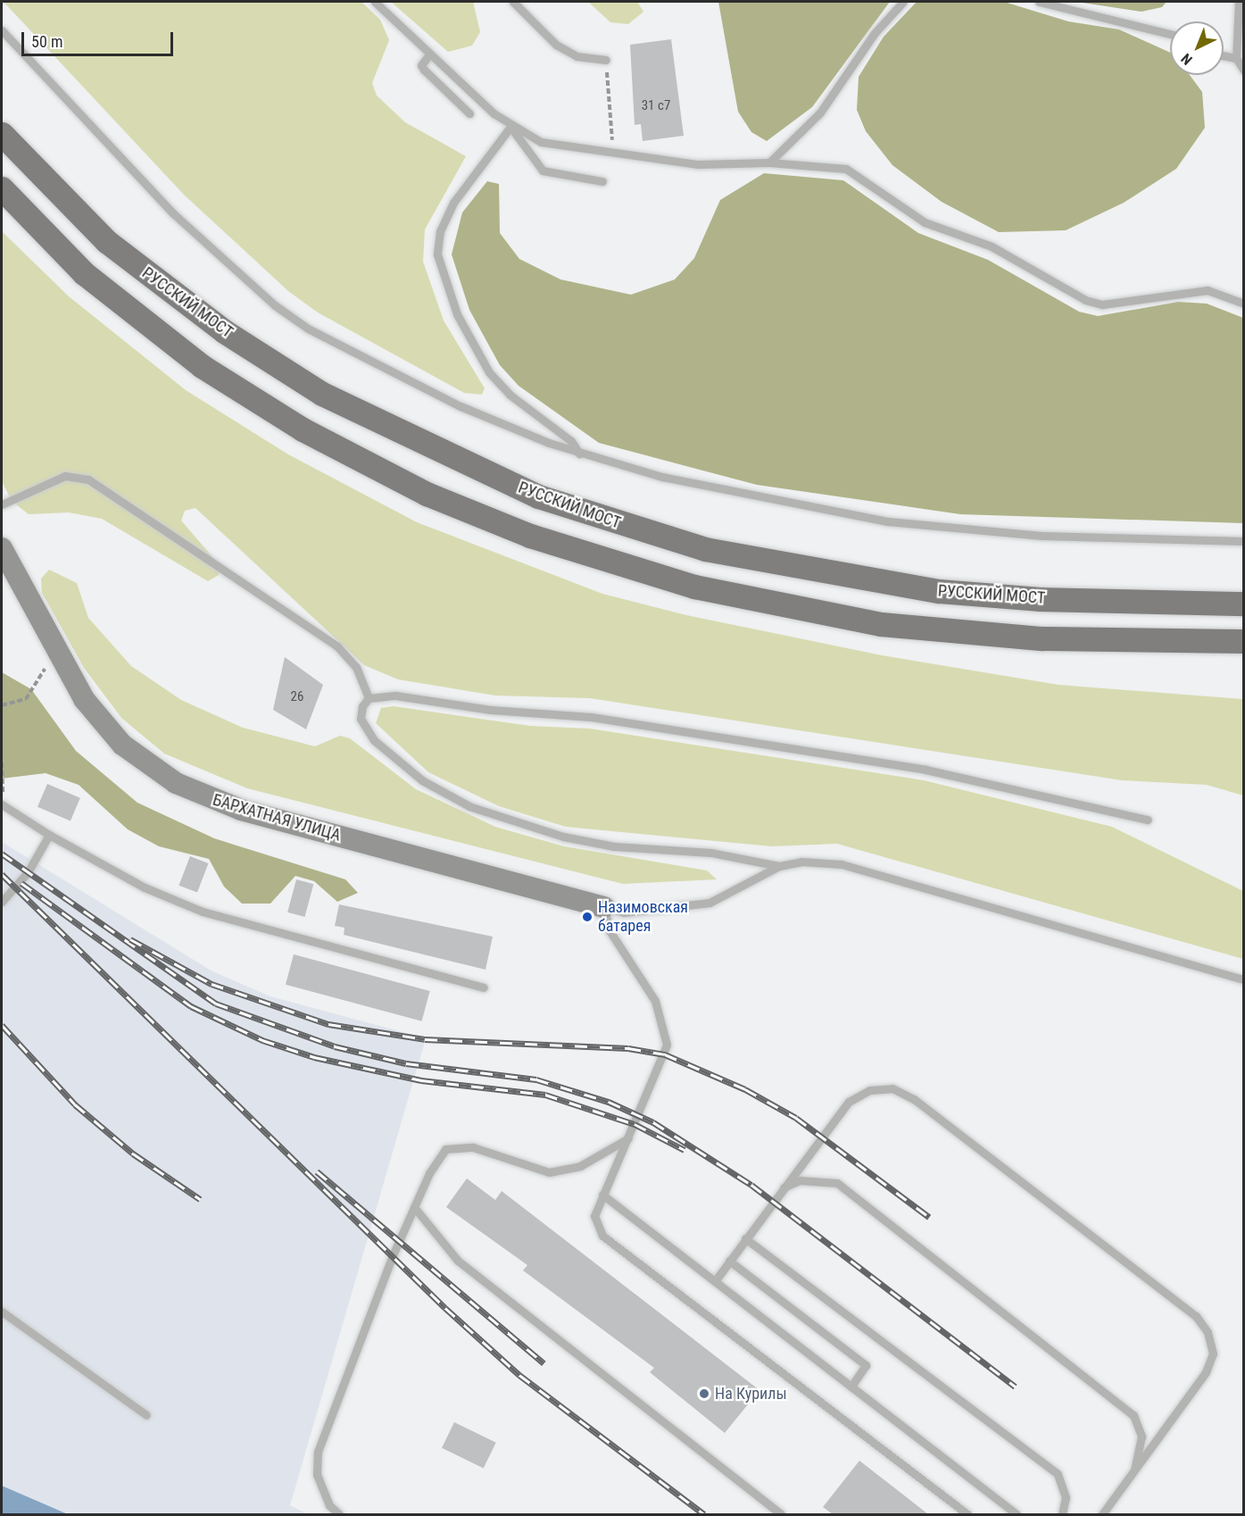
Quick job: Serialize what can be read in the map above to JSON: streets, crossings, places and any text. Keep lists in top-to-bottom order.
{
  "streets": {
    "main road": ["РУССКИЙ МОСТ"],
    "street": ["БАРХАТНАЯ УЛИЦА"]
  },
  "places": ["Назимовская батарея", "На Курилы"],
  "house_numbers": ["31 с7", "26"],
  "scale_bar": "50 m",
  "north": "bottom left"
}
